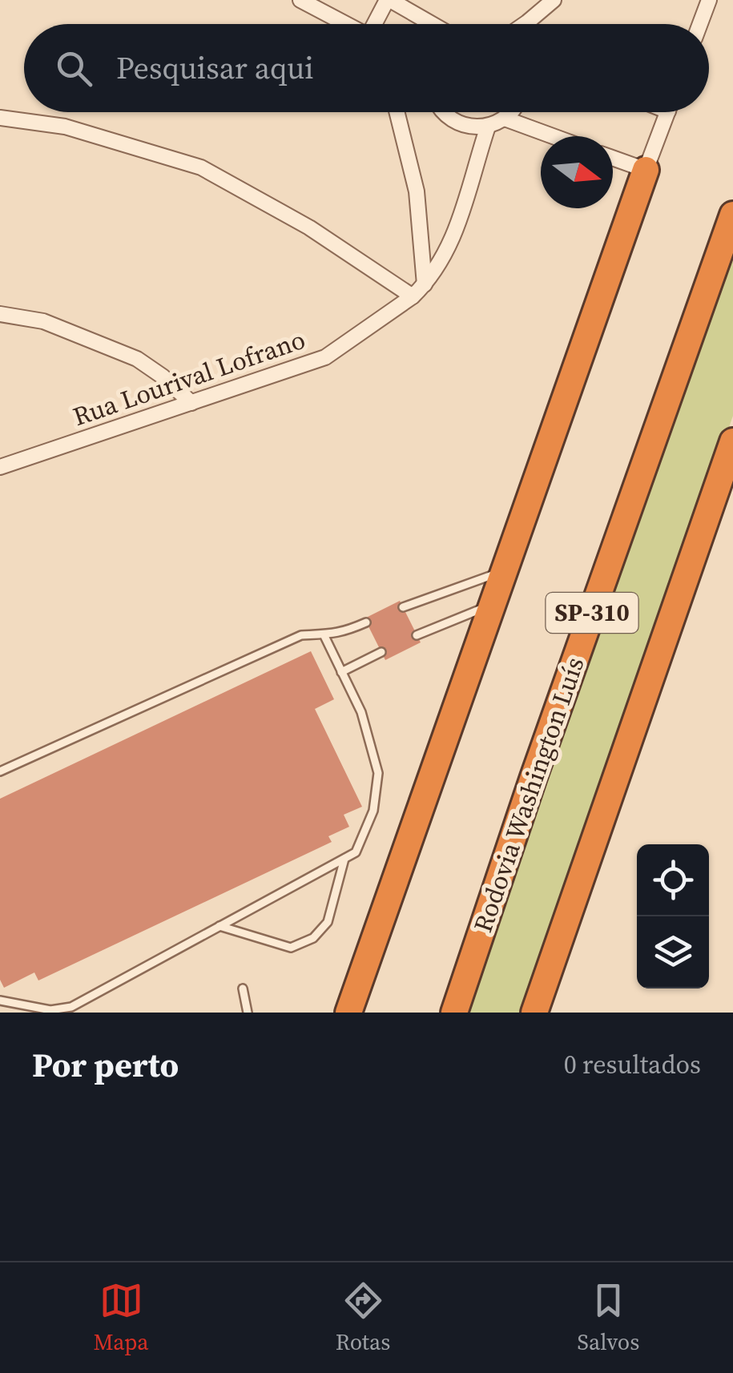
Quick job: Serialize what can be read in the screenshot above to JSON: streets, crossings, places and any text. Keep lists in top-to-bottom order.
{
  "streets": {
    "highway": ["SP-310", "Rodovia Washington Luís"],
    "street": ["Rua Lourival Lofrano"]
  },
  "north": "right",
  "page": {
    "search": "Pesquisar aqui",
    "heading": ["Por perto", "0 resultados"],
    "nav": ["Mapa", "Rotas", "Salvos"]
  }
}
